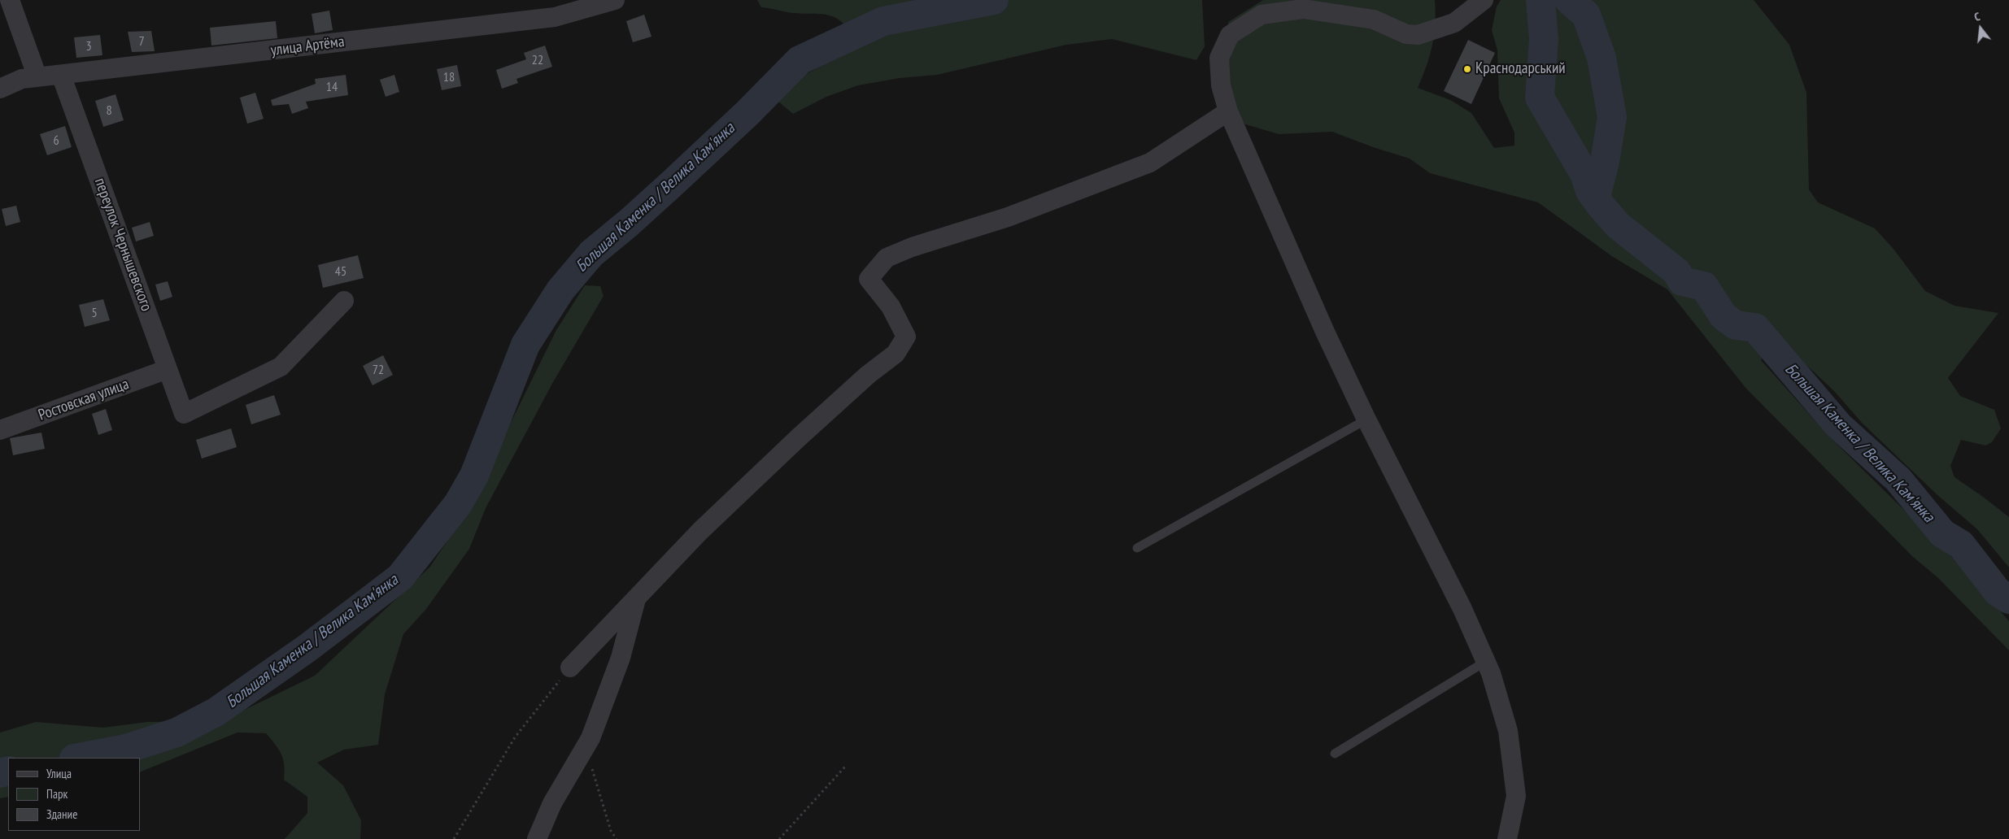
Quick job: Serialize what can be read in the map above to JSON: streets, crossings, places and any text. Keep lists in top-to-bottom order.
{
  "streets": {
    "street": ["улица Артёма", "переулок Чернышевского", "Ростовская улица"]
  },
  "crossings": [
    ["улица Артёма", "переулок Чернышевского"],
    ["переулок Чернышевского", "Ростовская улица"]
  ],
  "water": ["Большая Каменка / Велика Кам'янка"],
  "places": ["Краснодарський"],
  "house_numbers": [
    "7",
    "3",
    "22",
    "18",
    "14",
    "8",
    "6",
    "45",
    "5",
    "72"
  ],
  "legend": ["Улица", "Парк", "Здание"],
  "north": "top"
}
